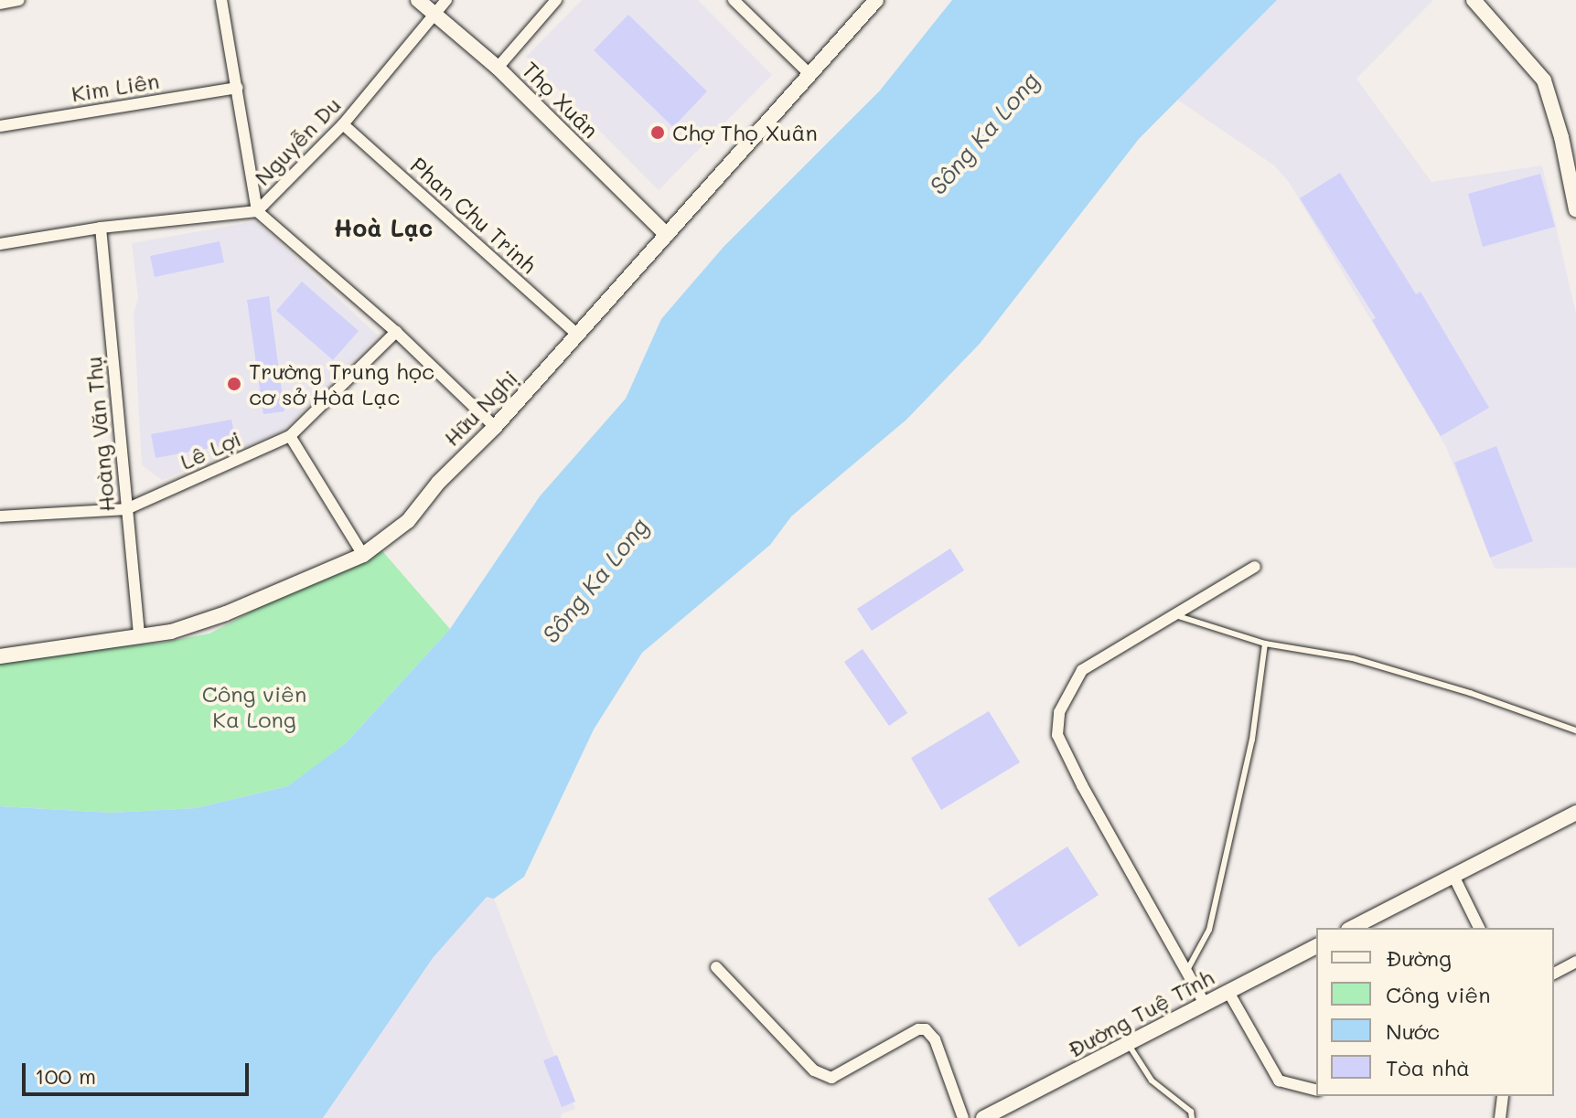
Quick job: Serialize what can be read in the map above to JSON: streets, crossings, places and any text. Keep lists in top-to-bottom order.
{
  "streets": {
    "street": [
      "Kim Liên",
      "Thọ Xuân",
      "Nguyễn Du",
      "Phan Chu Trinh",
      "Hữu Nghị",
      "Hoàng Văn Thụ",
      "Lê Lợi",
      "Đường Tuệ Tĩnh"
    ]
  },
  "crossings": [
    ["Thọ Xuân", "Nguyễn Du"],
    ["Thọ Xuân", "Hữu Nghị"],
    ["Nguyễn Du", "Phan Chu Trinh"],
    ["Nguyễn Du", "Hoàng Văn Thụ"],
    ["Phan Chu Trinh", "Hữu Nghị"],
    ["Hữu Nghị", "Hoàng Văn Thụ"],
    ["Hoàng Văn Thụ", "Lê Lợi"]
  ],
  "districts": ["Hoà Lạc"],
  "water": ["Sông Ka Long"],
  "parks": ["Công viên Ka Long"],
  "places": ["Chợ Thọ Xuân", "Trường Trung học cơ sở Hòa Lạc"],
  "legend": [
    "Đường",
    "Công viên",
    "Nước",
    "Tòa nhà"
  ],
  "scale_bar": "100 m"
}
